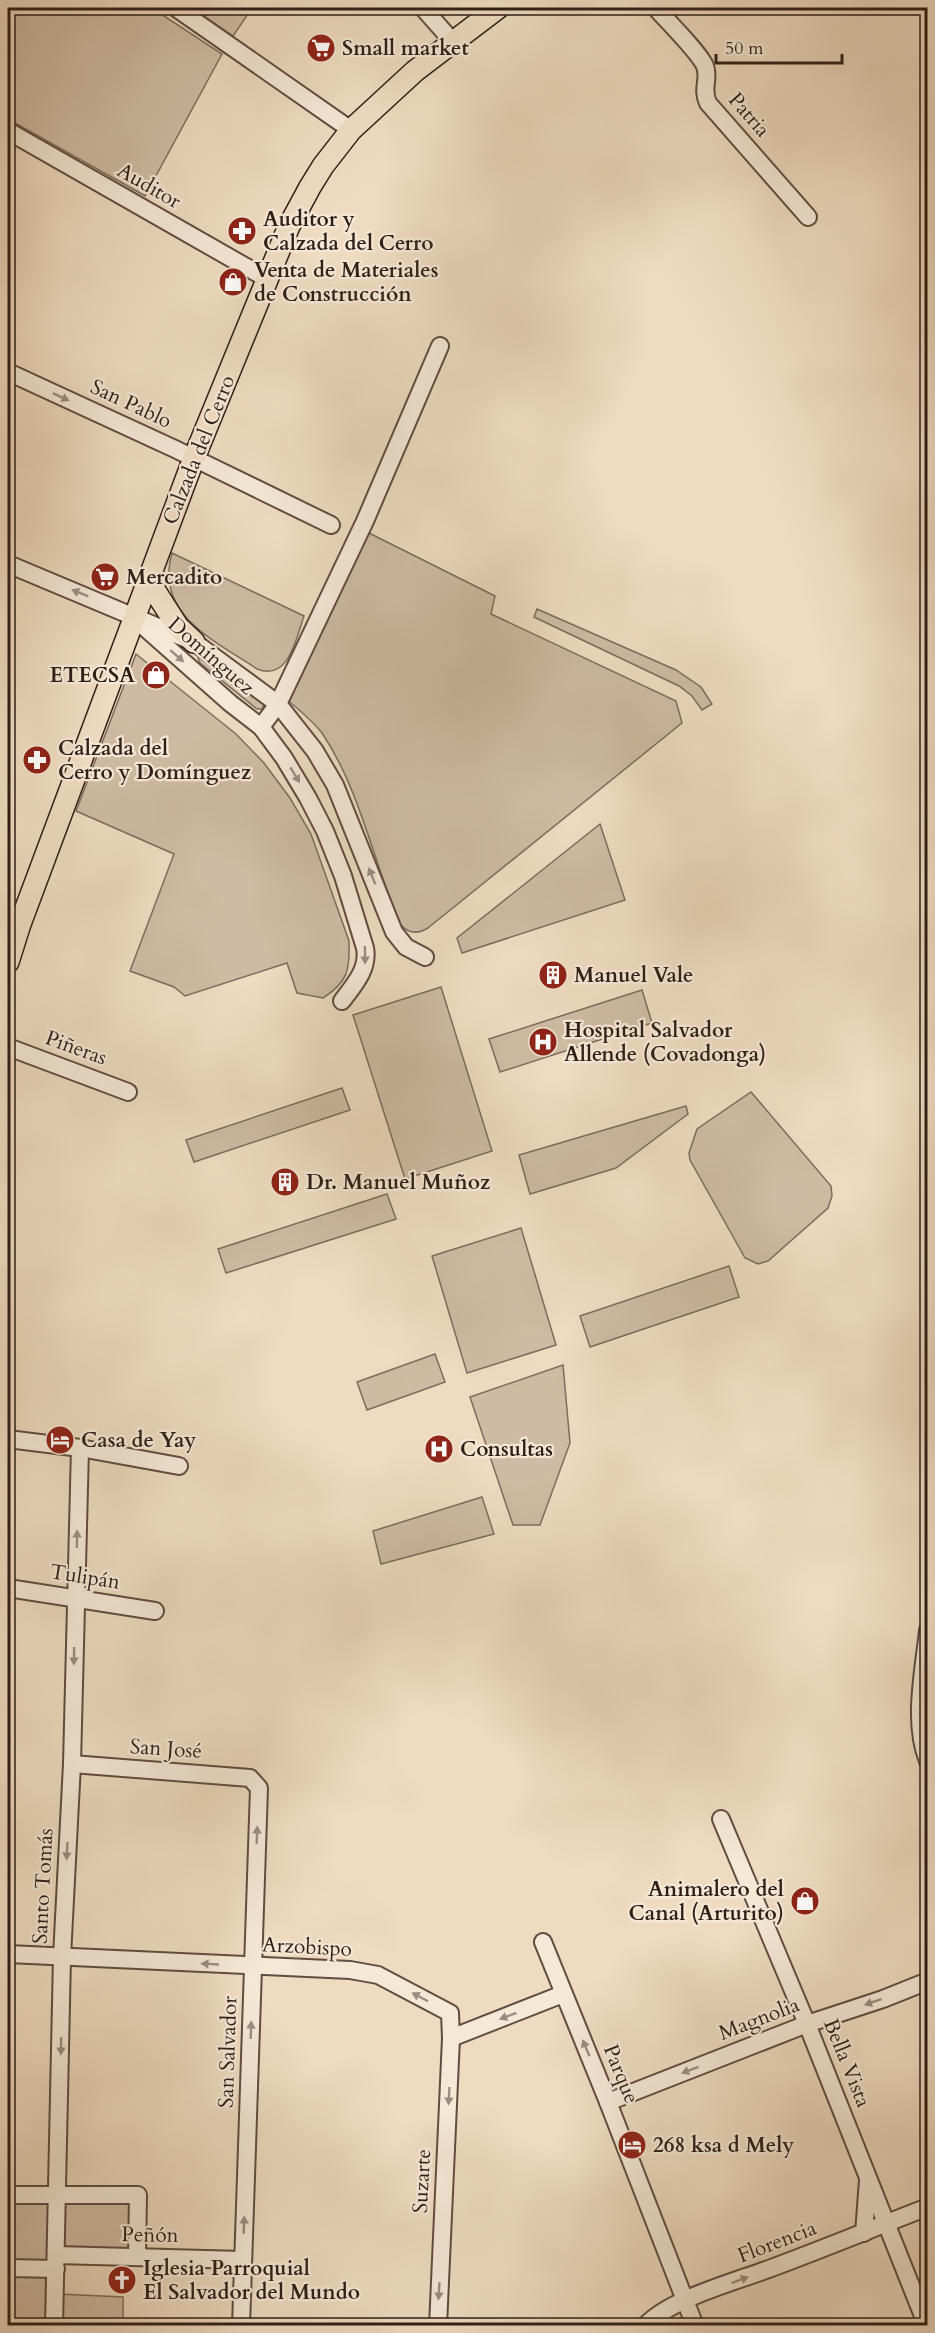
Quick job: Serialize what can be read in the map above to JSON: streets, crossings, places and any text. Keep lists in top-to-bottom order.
{
  "streets": {
    "main road": ["Calzada del Cerro"],
    "street": [
      "Patria",
      "Auditor",
      "San Pablo",
      "Domínguez",
      "Piñeras",
      "Tulipán",
      "San José",
      "Santo Tomás",
      "Arzobispo",
      "Magnolia",
      "San Salvador",
      "Bella Vista",
      "Parque",
      "Suzarte",
      "Peñón",
      "Florencia"
    ]
  },
  "crossings": [
    ["Auditor", "Calzada del Cerro"],
    ["San Pablo", "Calzada del Cerro"],
    ["Calzada del Cerro", "Domínguez"],
    ["Tulipán", "Santo Tomás"],
    ["San José", "Santo Tomás"],
    ["San José", "San Salvador"],
    ["Santo Tomás", "Arzobispo"],
    ["Santo Tomás", "Peñón"],
    ["Arzobispo", "San Salvador"],
    ["Arzobispo", "Suzarte"],
    ["Magnolia", "Bella Vista"],
    ["Magnolia", "Parque"],
    ["San Salvador", "Peñón"],
    ["Bella Vista", "Florencia"],
    ["Parque", "Florencia"]
  ],
  "one_way": [
    "San Pablo",
    "Arzobispo",
    "Magnolia",
    "San Salvador",
    "Suzarte",
    "Florencia"
  ],
  "places": {
    "supermarket": ["Small market", "Mercadito"],
    "pharmacy": ["Auditor y Calzada del Cerro", "Calzada del Cerro y Domínguez"],
    "shop": ["Venta de Materiales de Construcción", "ETECSA", "Animalero del Canal (Arturito)"],
    "building": ["Manuel Vale", "Dr. Manuel Muñoz"],
    "hospital": ["Hospital Salvador Allende (Covadonga)", "Consultas"],
    "hotel": ["Casa de Yay", "268 ksa d Mely"],
    "church": ["Iglesia Parroquial El Salvador del Mundo"]
  },
  "scale_bar": "50 m"
}
